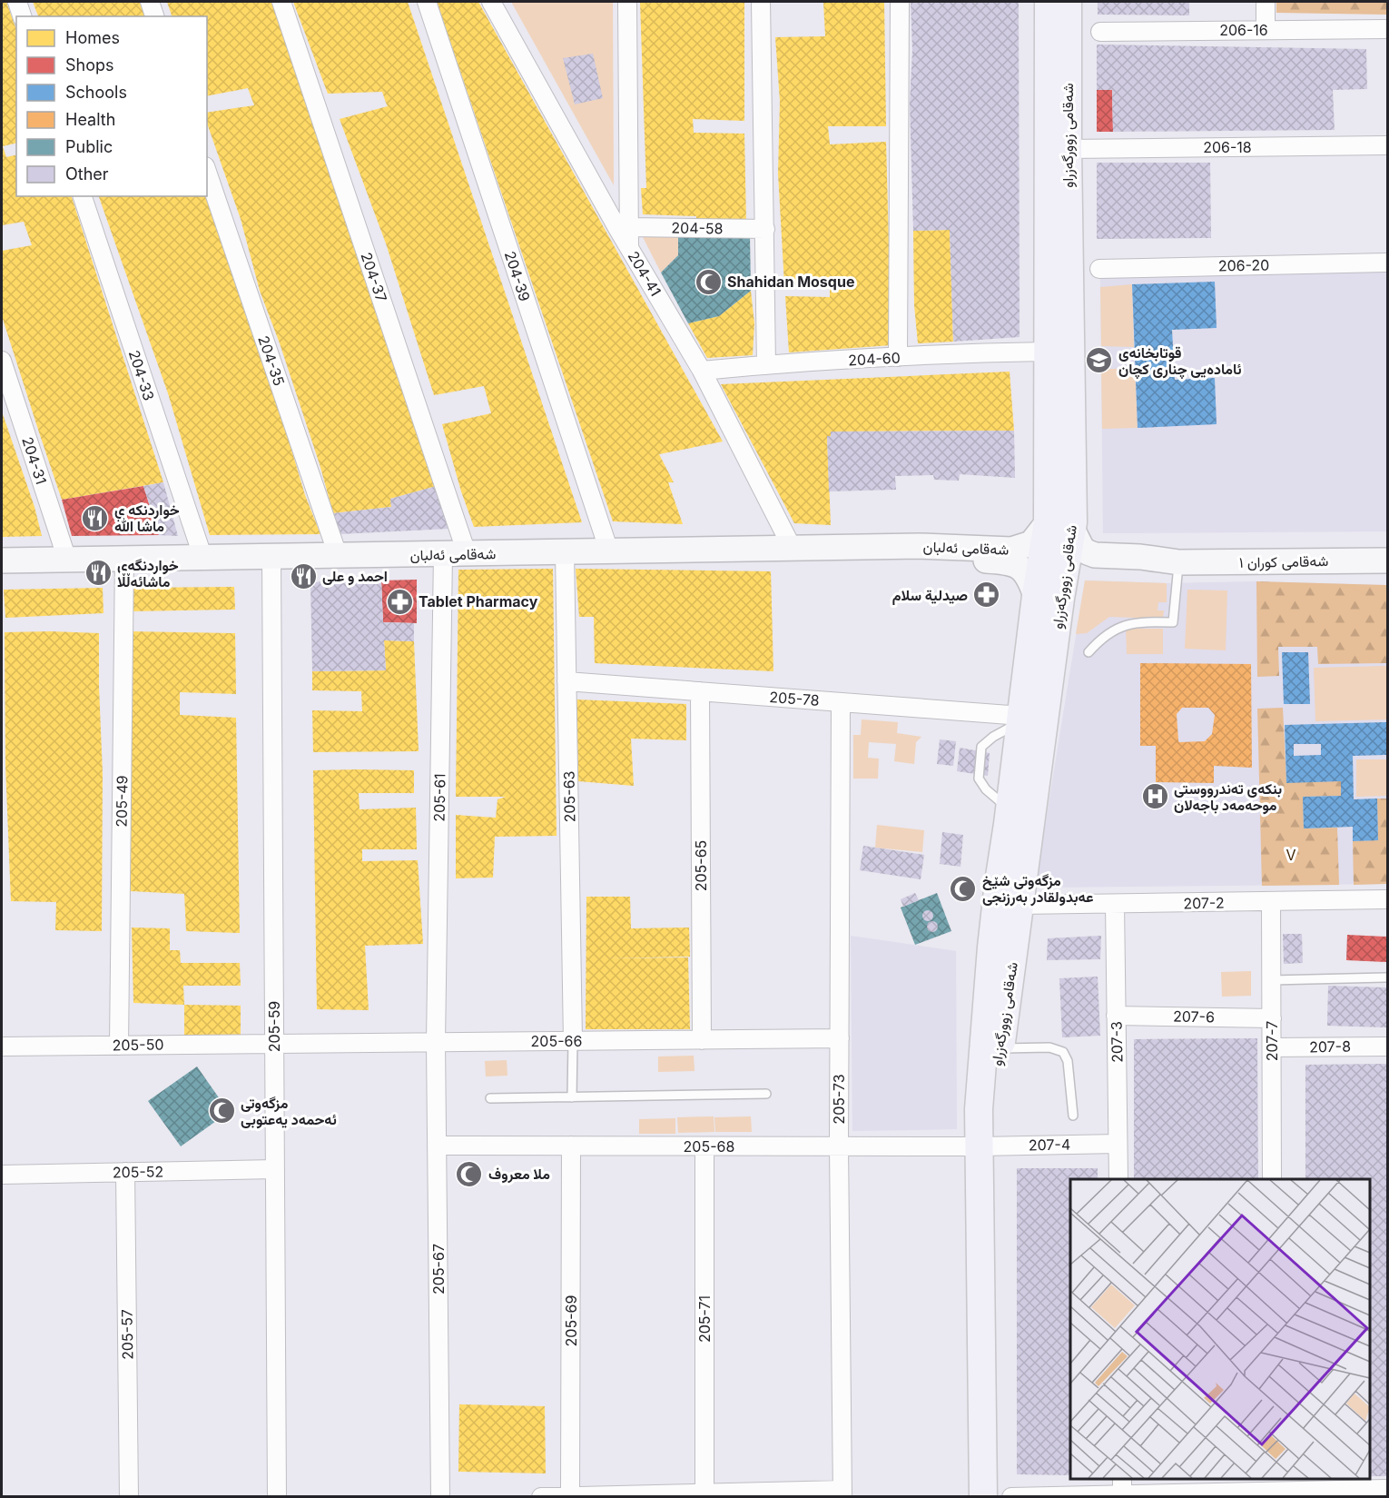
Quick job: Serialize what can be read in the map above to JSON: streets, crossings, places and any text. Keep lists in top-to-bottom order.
{
  "streets": {
    "main road": ["شەقامی زوورگەزراو"],
    "street": [
      "206-16",
      "206-18",
      "204-58",
      "206-20",
      "204-41",
      "204-39",
      "204-37",
      "204-60",
      "204-35",
      "204-33",
      "204-31",
      "شەقامی ئەلبان",
      "شەقامی کوران ١",
      "205-78",
      "205-63",
      "205-61",
      "205-49",
      "205-65",
      "207-2",
      "207-6",
      "205-59",
      "205-66",
      "207-7",
      "207-3",
      "205-50",
      "207-8",
      "205-73",
      "207-4",
      "205-68",
      "205-52",
      "205-67",
      "205-71",
      "205-69",
      "205-57"
    ]
  },
  "crossings": [
    ["شەقامی زوورگەزراو", "206-18"],
    ["شەقامی زوورگەزراو", "204-60"],
    ["شەقامی زوورگەزراو", "شەقامی ئەلبان"],
    ["شەقامی زوورگەزراو", "شەقامی کوران ١"],
    ["شەقامی زوورگەزراو", "205-78"],
    ["شەقامی زوورگەزراو", "207-2"],
    ["شەقامی زوورگەزراو", "207-4"],
    ["شەقامی زوورگەزراو", "205-68"],
    ["204-41", "204-60"],
    ["204-41", "شەقامی ئەلبان"],
    ["204-39", "شەقامی ئەلبان"],
    ["204-37", "شەقامی ئەلبان"],
    ["204-37", "205-61"],
    ["204-35", "شەقامی ئەلبان"],
    ["204-33", "شەقامی ئەلبان"],
    ["204-31", "شەقامی ئەلبان"],
    ["شەقامی ئەلبان", "شەقامی کوران ١"],
    ["شەقامی ئەلبان", "205-63"],
    ["شەقامی ئەلبان", "205-61"],
    ["شەقامی ئەلبان", "205-49"],
    ["شەقامی ئەلبان", "205-59"],
    ["205-78", "205-63"],
    ["205-78", "205-65"],
    ["205-78", "205-73"],
    ["205-63", "205-66"],
    ["205-61", "205-66"],
    ["205-61", "205-67"],
    ["205-49", "205-50"],
    ["205-65", "205-66"],
    ["207-2", "207-7"],
    ["207-2", "207-3"],
    ["207-6", "207-7"],
    ["207-6", "207-3"],
    ["205-59", "205-66"],
    ["205-59", "205-50"],
    ["205-59", "205-52"],
    ["205-66", "205-50"],
    ["205-66", "205-73"],
    ["205-66", "205-67"],
    ["207-7", "207-8"],
    ["207-3", "207-4"],
    ["205-73", "205-68"],
    ["207-4", "205-68"],
    ["205-68", "205-67"],
    ["205-68", "205-71"],
    ["205-68", "205-69"],
    ["205-52", "205-57"]
  ],
  "parks": ["V"],
  "places": {
    "mosque": [
      "Shahidan Mosque",
      "مزگەوتی شێخ عەبدولقادر بەرزنجی",
      "مزگەوتی ئەحمەد یەعتوبی",
      "ملا معروف"
    ],
    "school or university": ["قوتابخانەی ئامادەیی چناری کچان"],
    "restaurant": ["خواردنكه ي ماشا الله", "خواردنگەی ماشائەڵڵا", "احمد و علی"],
    "pharmacy": ["صیدلیة سلام", "Tablet Pharmacy"],
    "hospital": ["بنکەی تەندرووستی موحەمەد باجەلان"]
  },
  "legend": [
    "Homes",
    "Shops",
    "Schools",
    "Health",
    "Public",
    "Other"
  ]
}
